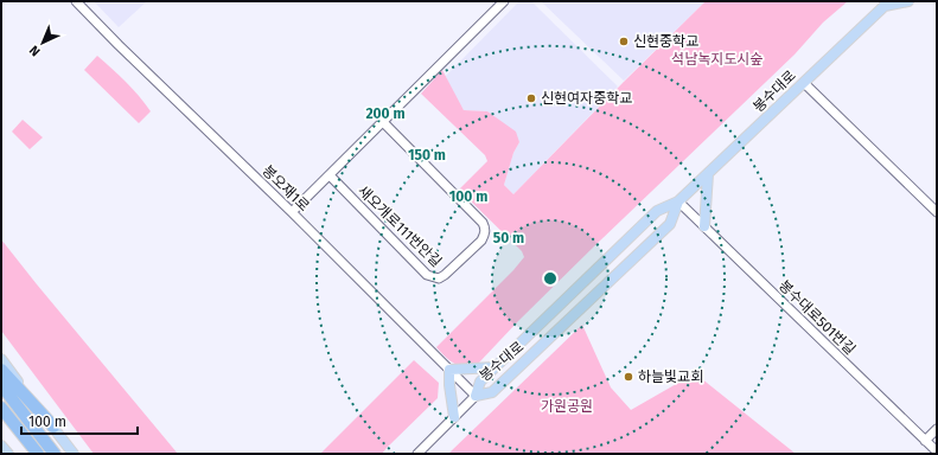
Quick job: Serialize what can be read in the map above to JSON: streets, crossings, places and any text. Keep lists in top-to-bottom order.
{
  "streets": {
    "main road": ["봉수대로"],
    "street": ["봉오재1로", "새오개로111번안길", "봉수대로501번길"]
  },
  "crossings": [
    ["봉수대로", "봉오재1로"],
    ["봉수대로", "봉수대로501번길"]
  ],
  "parks": ["석남녹지도시숲", "가원공원"],
  "places": ["신현중학교", "신현여자중학교", "하늘빛교회"],
  "scale_bar": "100 m",
  "north": "bottom left",
  "rings": [
    "200 m",
    "150 m",
    "100 m",
    "50 m"
  ]
}
